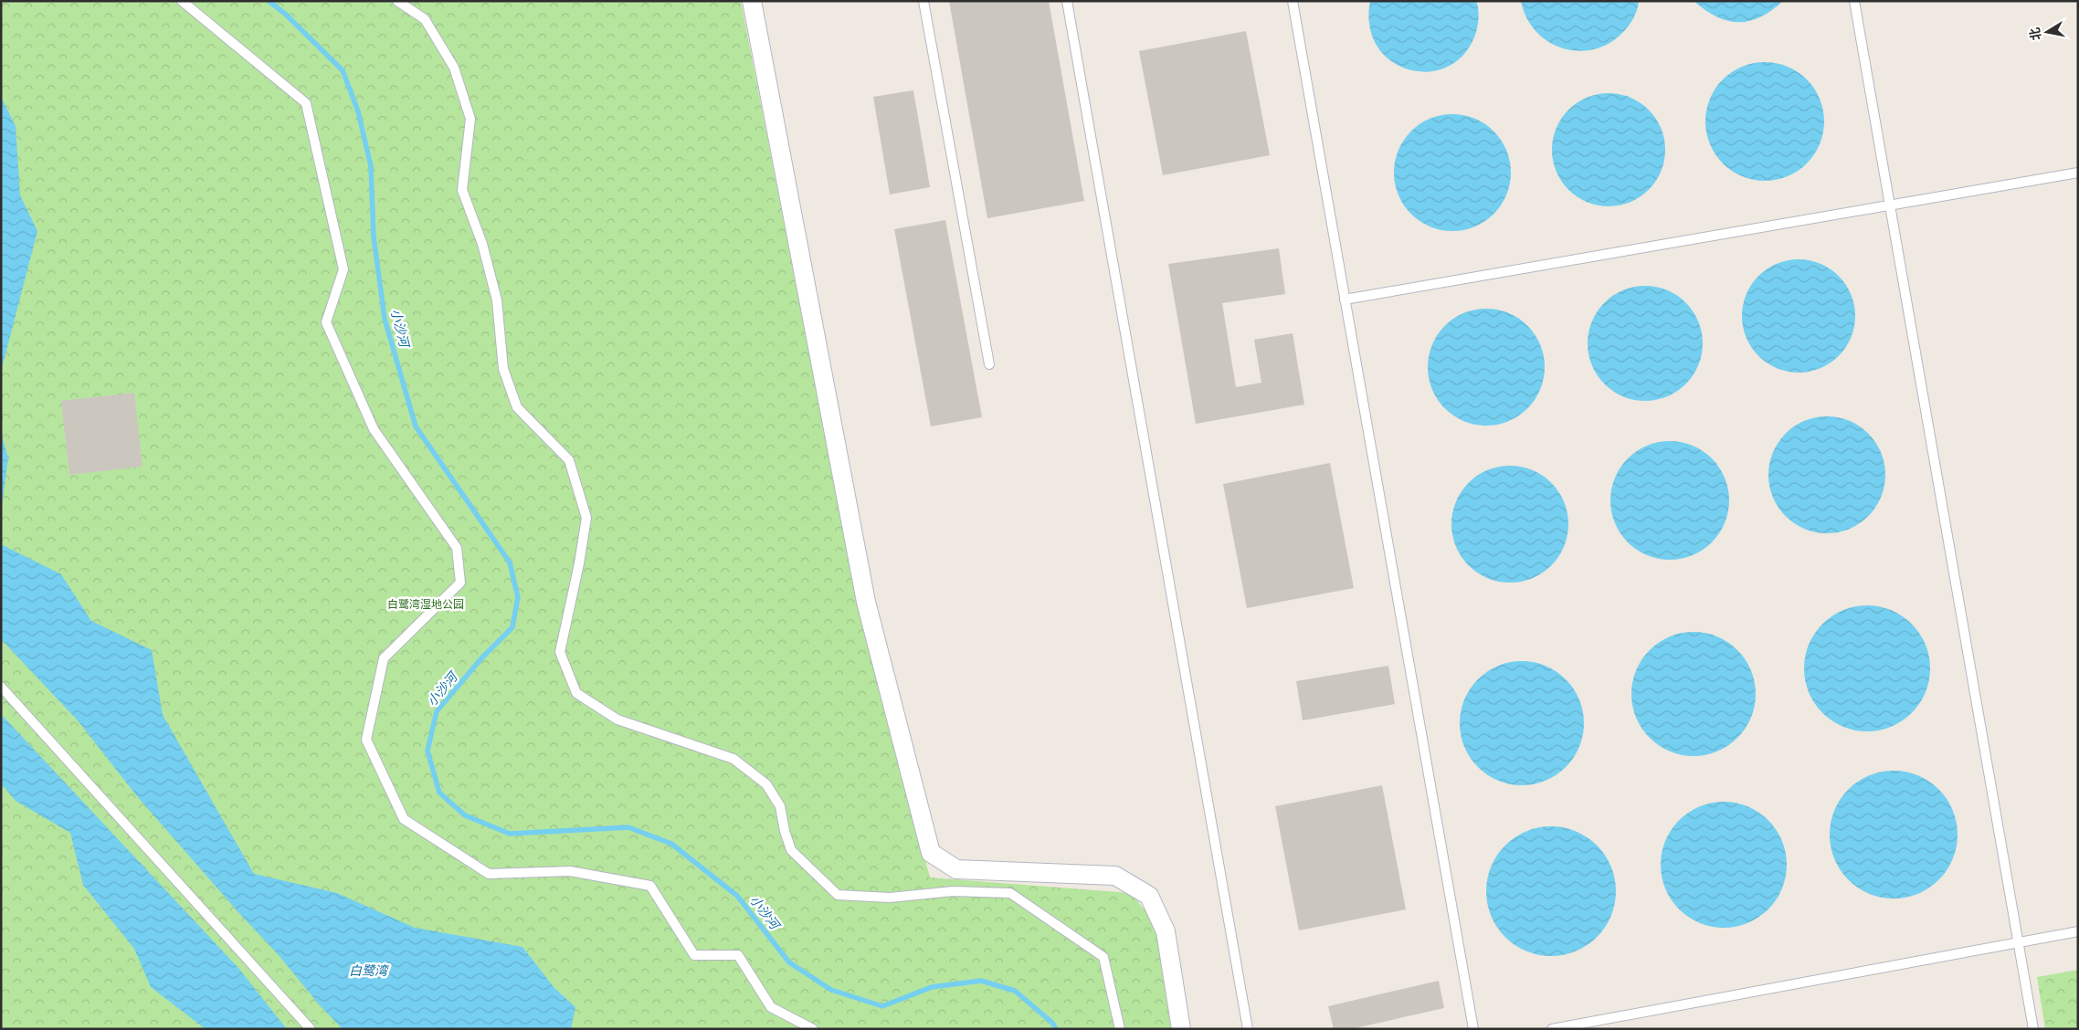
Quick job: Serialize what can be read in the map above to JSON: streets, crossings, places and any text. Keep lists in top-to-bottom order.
{
  "water": ["小沙河", "白鹭湾"],
  "parks": ["白鹭湾湿地公园"],
  "north": "left"
}
